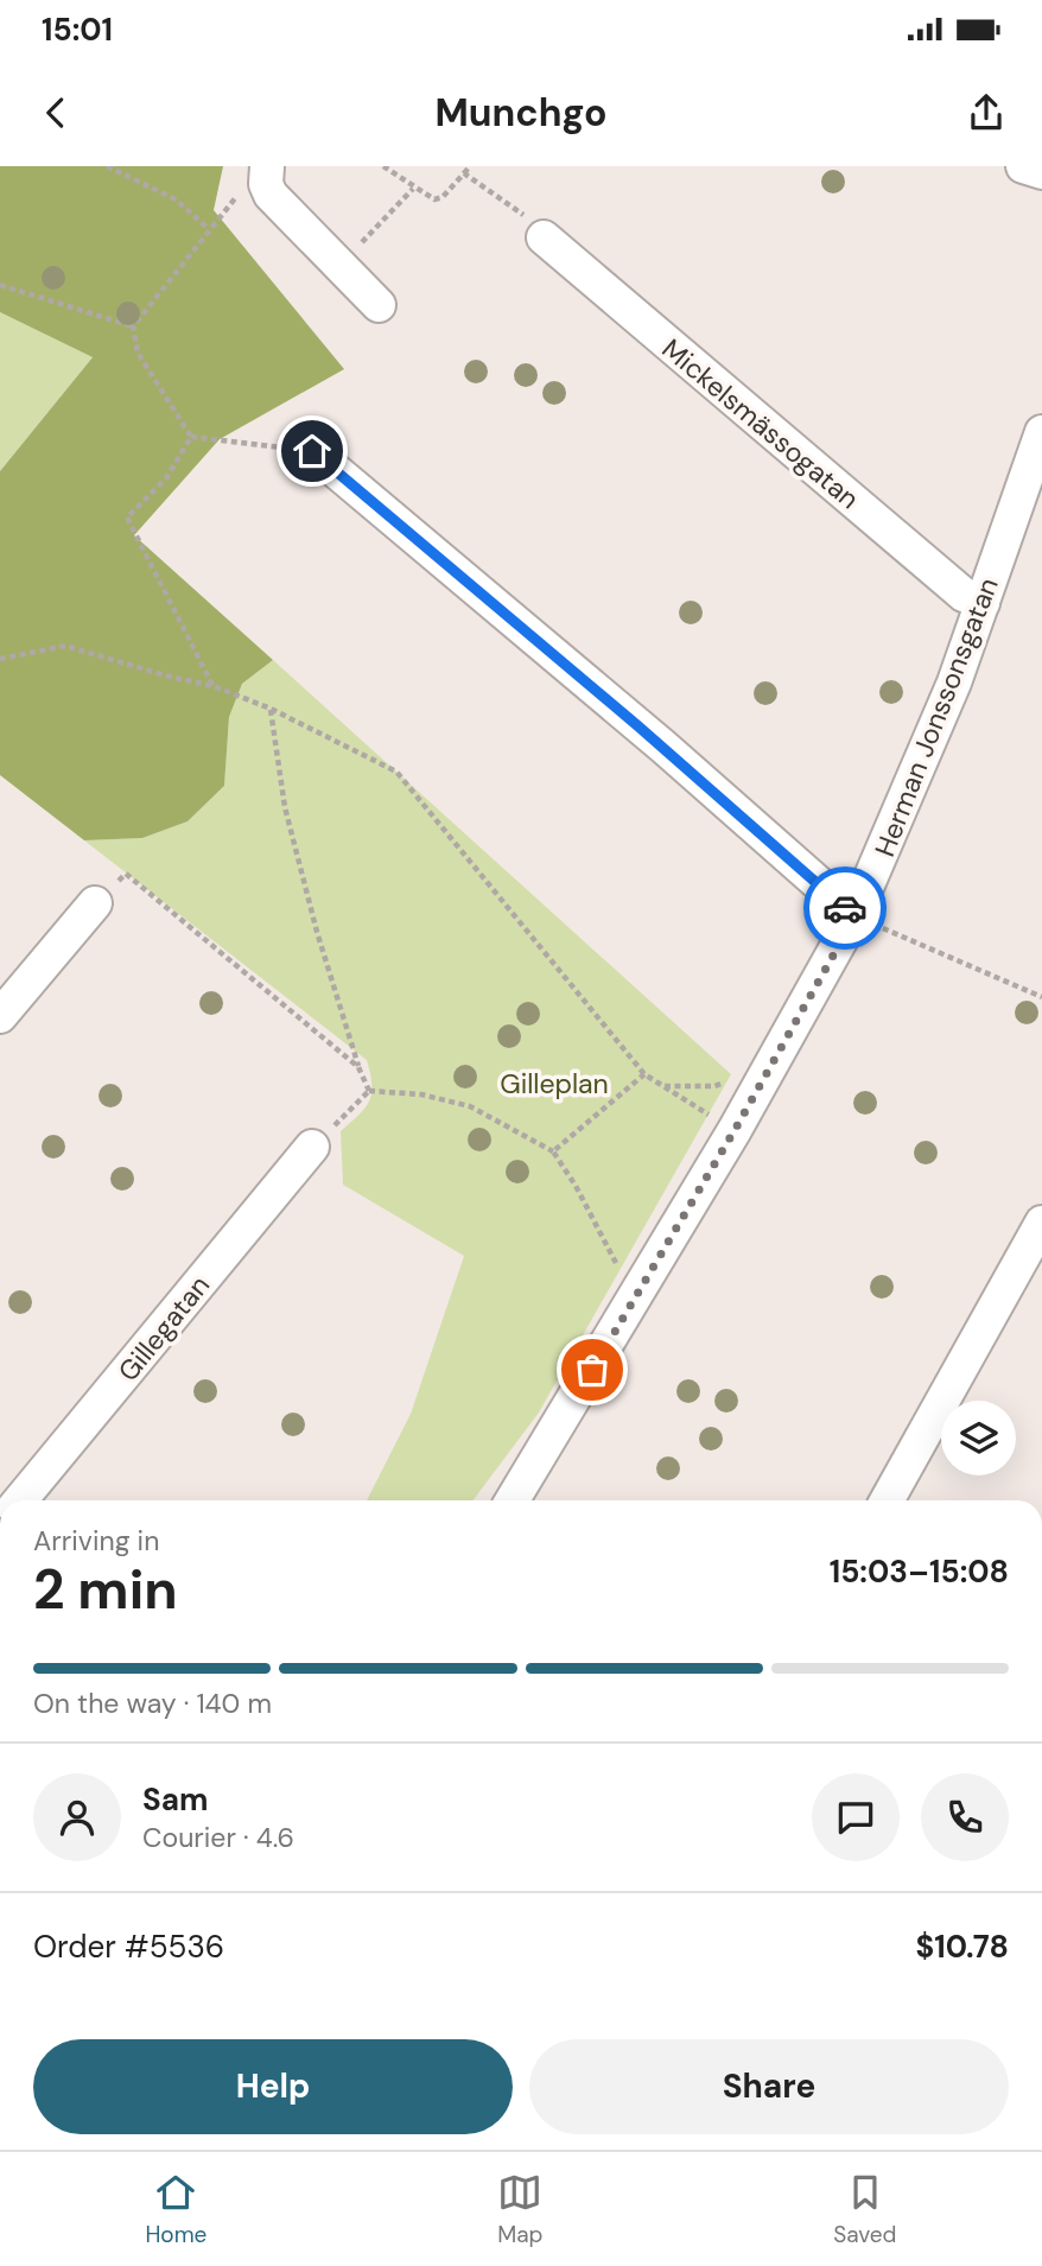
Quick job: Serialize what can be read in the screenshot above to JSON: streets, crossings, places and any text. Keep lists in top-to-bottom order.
{
  "streets": {
    "street": ["Mickelsmässogatan", "Herman Jonssonsgatan", "Gillegatan"]
  },
  "crossings": [
    ["Mickelsmässogatan", "Herman Jonssonsgatan"]
  ],
  "parks": ["Gilleplan"],
  "page": {
    "status": "15:01",
    "header": "Munchgo",
    "heading": ["2 min", "Arriving in", "15:03–15:08"],
    "panel": [
      "Sam",
      "Courier · 4.6",
      "Order #5536",
      "$10.78"
    ],
    "bar": "On the way · 140 m",
    "buttons": ["Help", "Share"],
    "tabs": ["Home", "Map", "Saved"]
  }
}
